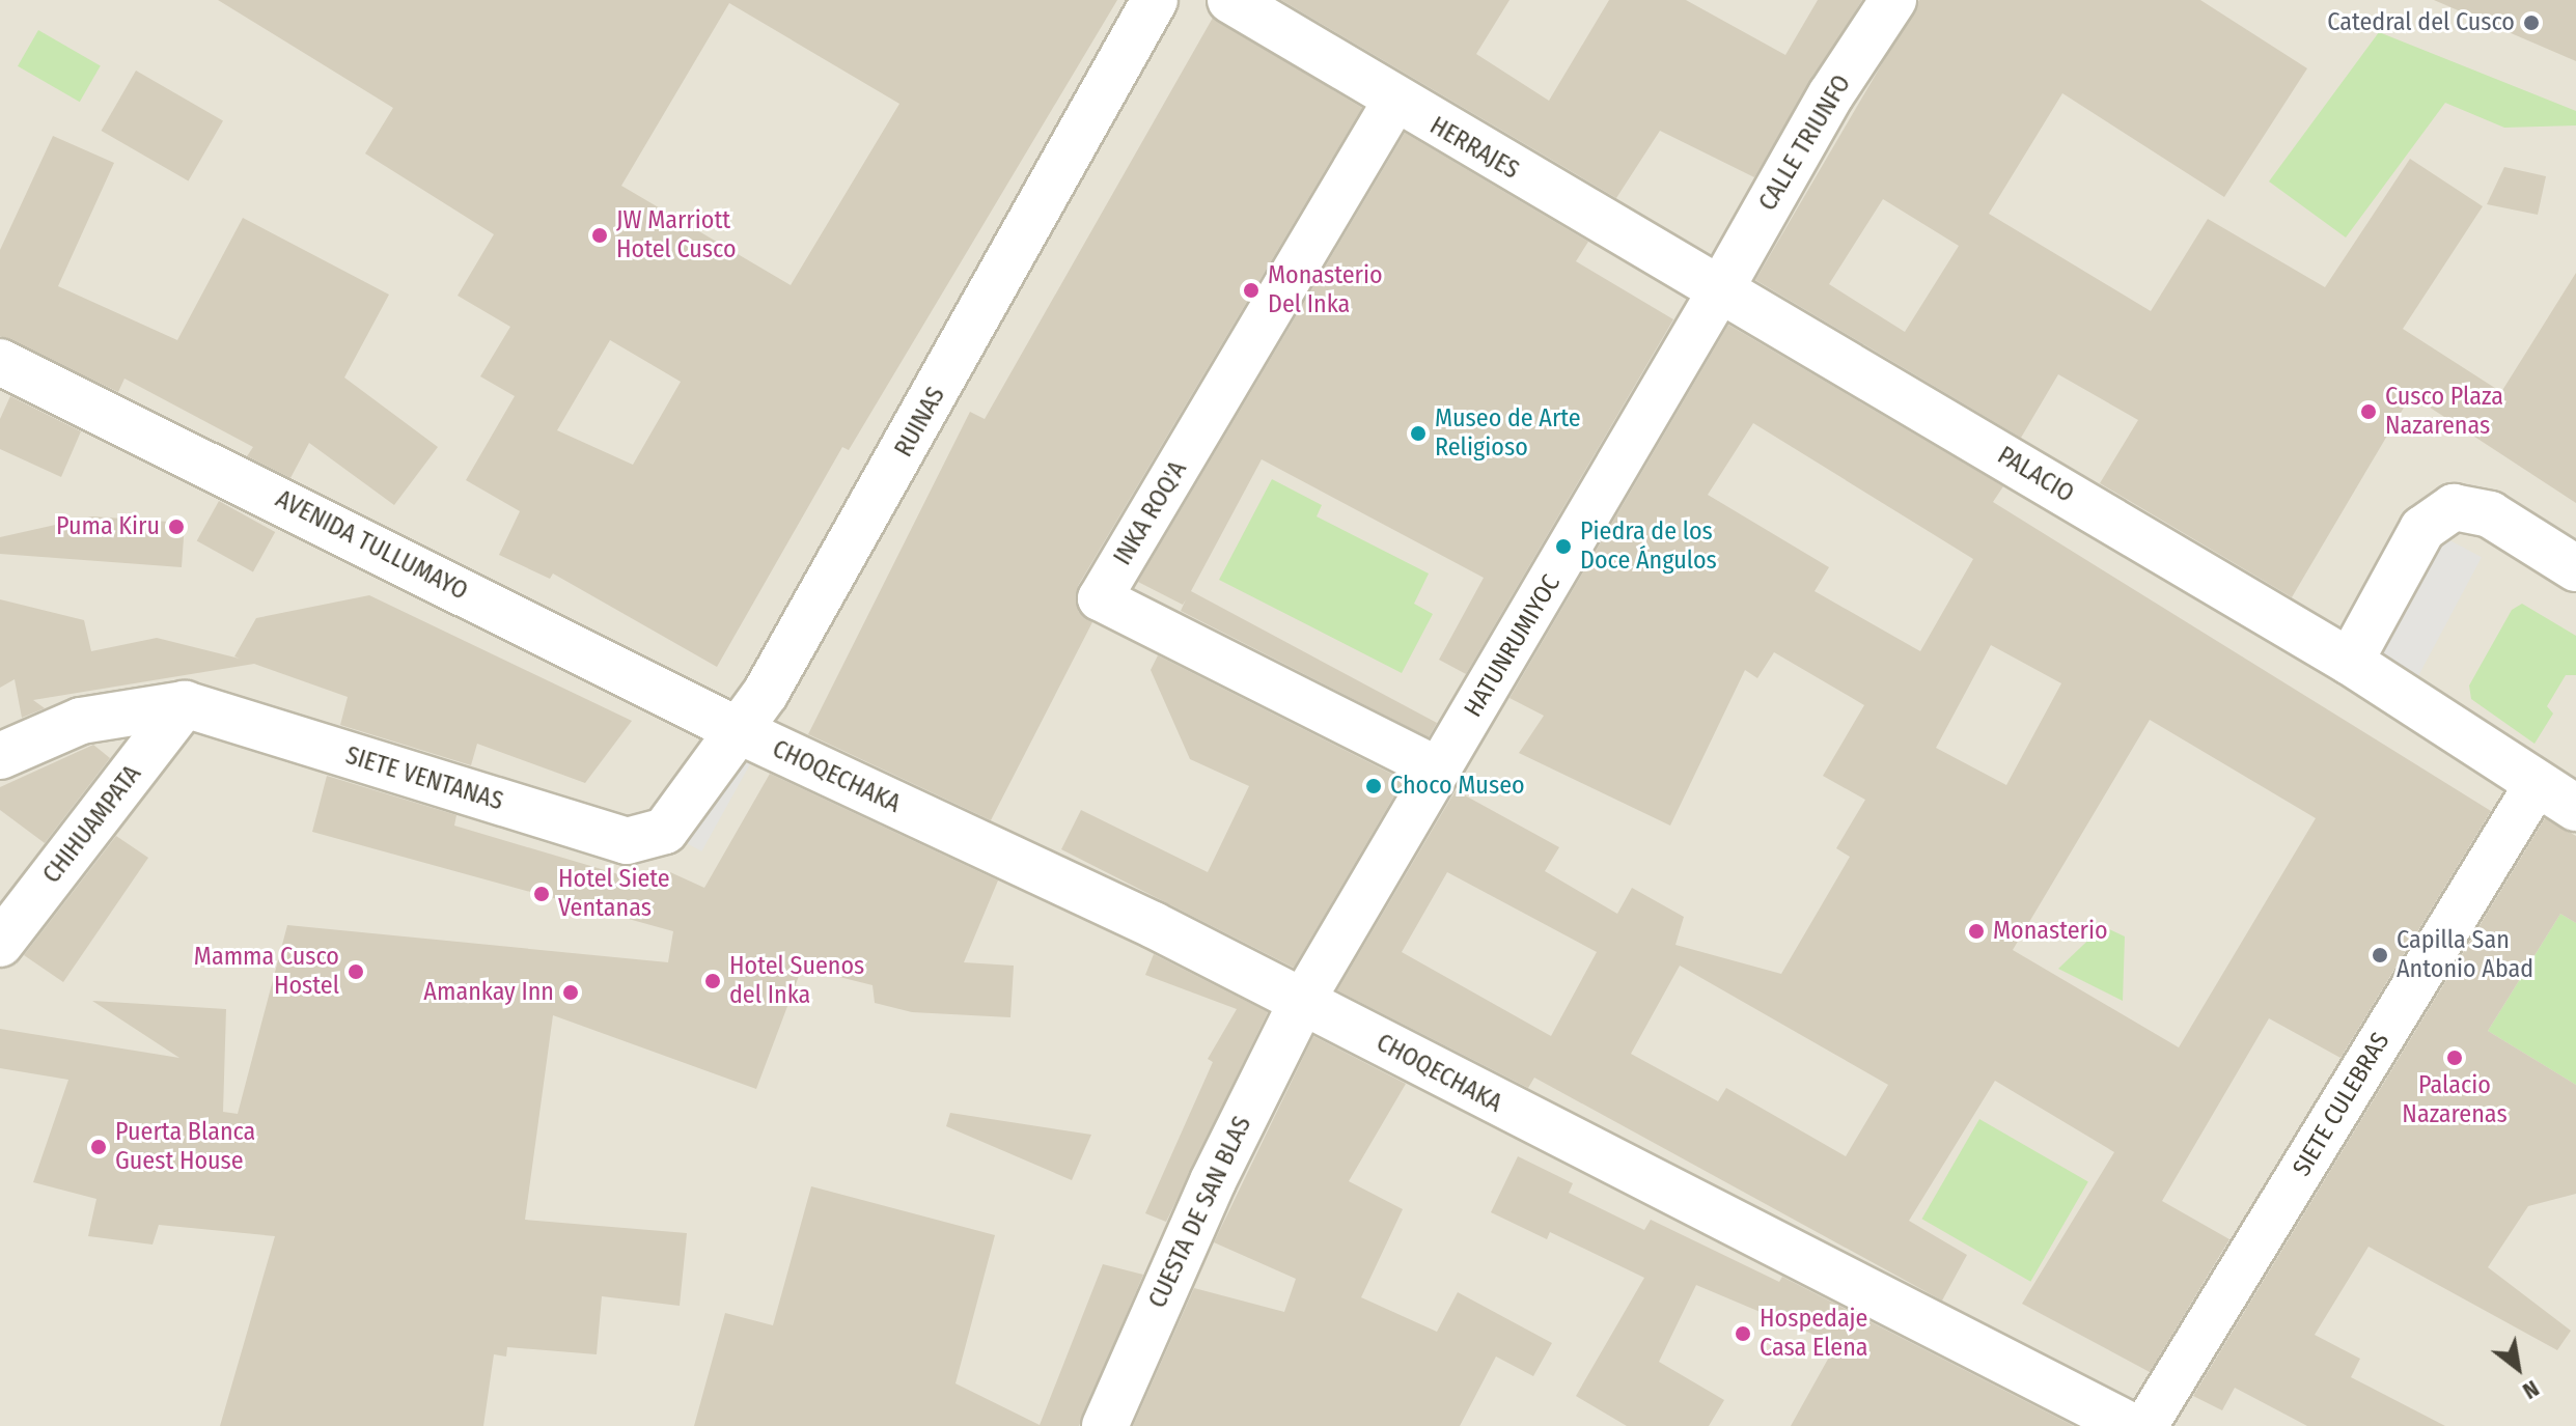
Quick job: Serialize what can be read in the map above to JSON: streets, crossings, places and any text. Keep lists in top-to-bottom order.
{
  "streets": {
    "street": [
      "CALLE TRIUNFO",
      "HERRAJES",
      "RUINAS",
      "PALACIO",
      "INKA ROQ'A",
      "AVENIDA TULLUMAYO",
      "HATUNRUMIYOC",
      "CHOQECHAKA",
      "SIETE VENTANAS",
      "CHIHUAMPATA",
      "SIETE CULEBRAS",
      "CUESTA DE SAN BLAS"
    ]
  },
  "crossings": [
    ["CALLE TRIUNFO", "HERRAJES"],
    ["CALLE TRIUNFO", "PALACIO"],
    ["CALLE TRIUNFO", "HATUNRUMIYOC"],
    ["HERRAJES", "PALACIO"],
    ["HERRAJES", "INKA ROQ'A"],
    ["HERRAJES", "HATUNRUMIYOC"],
    ["RUINAS", "AVENIDA TULLUMAYO"],
    ["RUINAS", "CHOQECHAKA"],
    ["RUINAS", "SIETE VENTANAS"],
    ["PALACIO", "HATUNRUMIYOC"],
    ["PALACIO", "SIETE CULEBRAS"],
    ["INKA ROQ'A", "HATUNRUMIYOC"],
    ["AVENIDA TULLUMAYO", "CHOQECHAKA"],
    ["HATUNRUMIYOC", "CHOQECHAKA"],
    ["HATUNRUMIYOC", "CUESTA DE SAN BLAS"],
    ["CHOQECHAKA", "CUESTA DE SAN BLAS"],
    ["SIETE VENTANAS", "CHIHUAMPATA"]
  ],
  "places": [
    "Catedral del Cusco",
    "JW Marriott Hotel Cusco",
    "Monasterio Del Inka",
    "Cusco Plaza Nazarenas",
    "Museo de Arte Religioso",
    "Puma Kiru",
    "Piedra de los Doce Ángulos",
    "Choco Museo",
    "Hotel Siete Ventanas",
    "Monasterio",
    "Capilla San Antonio Abad",
    "Mamma Cusco Hostel",
    "Hotel Suenos del Inka",
    "Amankay Inn",
    "Palacio Nazarenas",
    "Puerta Blanca Guest House",
    "Hospedaje Casa Elena"
  ],
  "north": "bottom right"
}
